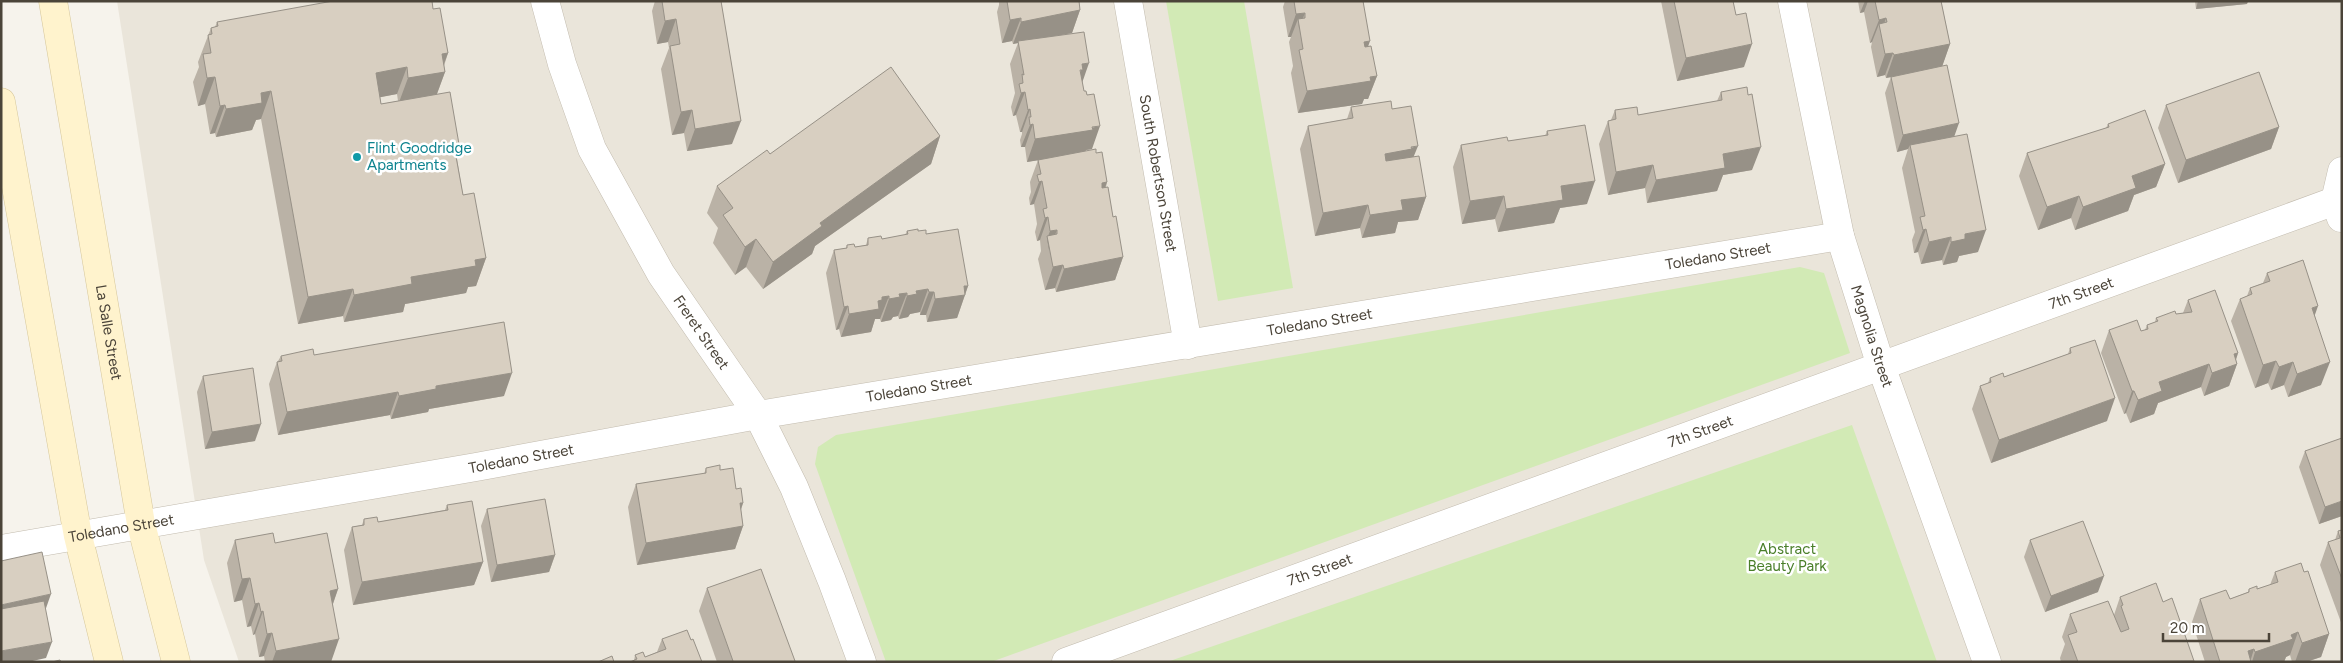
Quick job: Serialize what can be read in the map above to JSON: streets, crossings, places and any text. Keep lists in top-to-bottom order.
{
  "streets": {
    "street": [
      "South Robertson Street",
      "Toledano Street",
      "7th Street",
      "La Salle Street",
      "Freret Street",
      "Magnolia Street"
    ]
  },
  "crossings": [
    ["South Robertson Street", "Toledano Street"],
    ["Toledano Street", "La Salle Street"],
    ["Toledano Street", "Freret Street"],
    ["Toledano Street", "Magnolia Street"],
    ["7th Street", "Magnolia Street"]
  ],
  "parks": ["Abstract Beauty Park"],
  "places": ["Flint Goodridge Apartments"],
  "scale_bar": "20 m"
}
